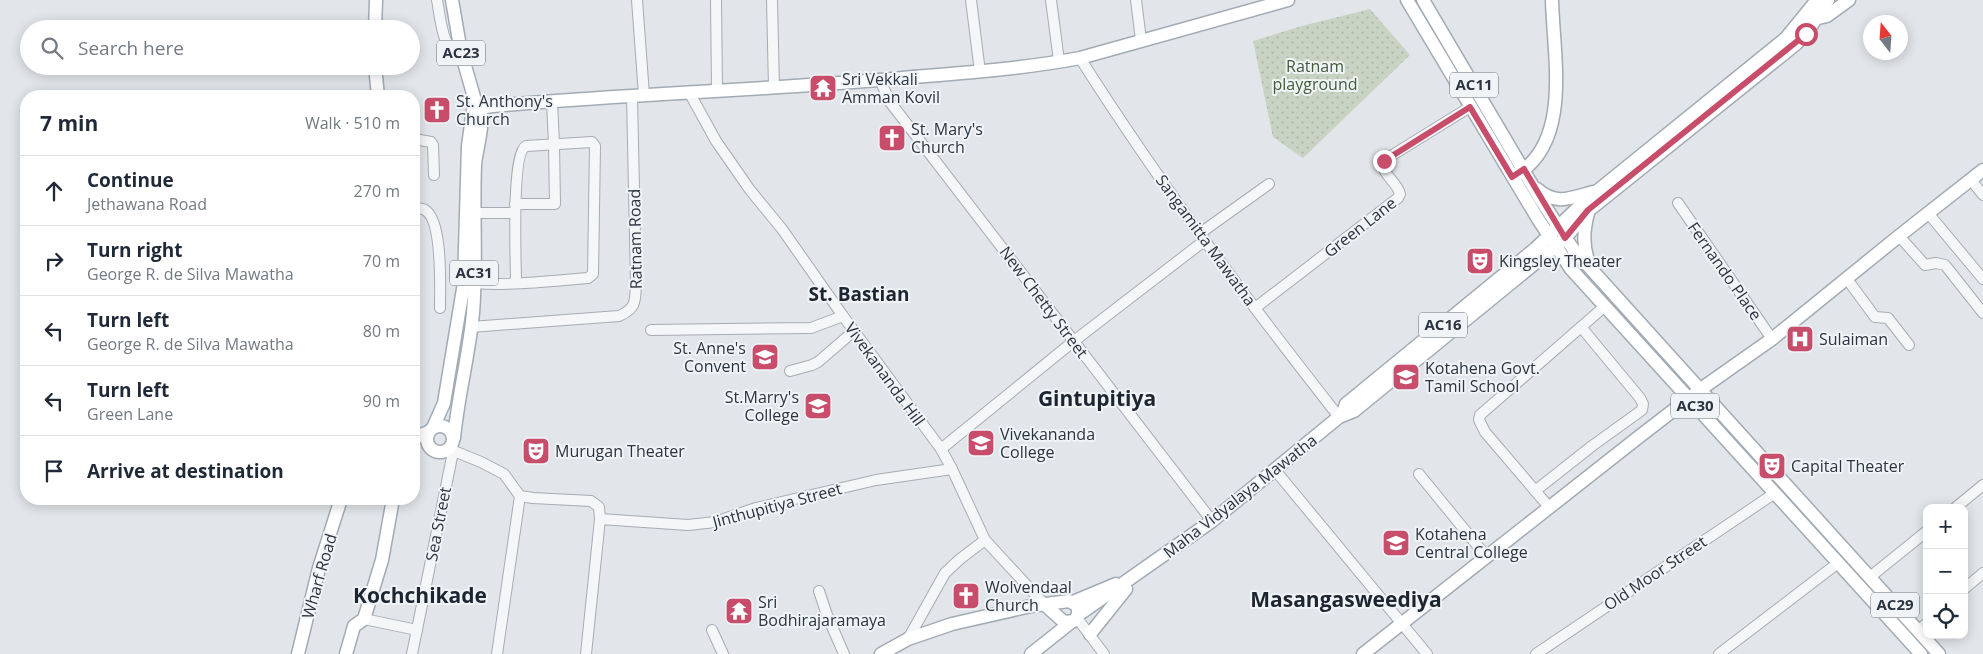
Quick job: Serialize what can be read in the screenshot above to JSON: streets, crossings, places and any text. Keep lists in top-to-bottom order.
{
  "streets": {
    "main road": [
      "AC23",
      "AC11",
      "AC31",
      "AC16",
      "AC30",
      "Maha Vidyalaya Mawatha",
      "Wharf Road",
      "AC29"
    ],
    "street": [
      "Green Lane",
      "Ratnam Road",
      "Sangamitta Mawatha",
      "Fernando Place",
      "New Chetty Street",
      "Vivekananda Hill",
      "Jinthupitiya Street",
      "Sea Street",
      "Old Moor Street"
    ]
  },
  "crossings": [
    ["AC23", "AC31"],
    ["AC11", "Green Lane"],
    ["AC11", "AC30"],
    ["AC11", "Maha Vidyalaya Mawatha"],
    ["Green Lane", "Sangamitta Mawatha"],
    ["Ratnam Road", "AC31"],
    ["Sangamitta Mawatha", "Maha Vidyalaya Mawatha"],
    ["AC31", "Sea Street"],
    ["New Chetty Street", "Maha Vidyalaya Mawatha"],
    ["Vivekananda Hill", "Maha Vidyalaya Mawatha"],
    ["Vivekananda Hill", "Jinthupitiya Street"],
    ["AC30", "Maha Vidyalaya Mawatha"],
    ["AC30", "Old Moor Street"],
    ["AC30", "AC29"]
  ],
  "districts": [
    "St. Bastian",
    "Gintupitiya",
    "Kochchikade",
    "Masangasweediya"
  ],
  "parks": ["Ratnam playground"],
  "places": {
    "temple": ["Sri Vekkali Amman Kovil", "Sri Bodhirajaramaya"],
    "church": ["St. Anthony's Church", "St. Mary's Church", "Wolvendaal Church"],
    "theatre": ["Kingsley Theater", "Murugan Theater", "Capital Theater"],
    "hospital": ["Sulaiman"],
    "school or university": [
      "St. Anne's Convent",
      "Kotahena Govt. Tamil School",
      "St.Marry's College",
      "Vivekananda College",
      "Kotahena Central College"
    ]
  },
  "north": "top",
  "page": {
    "search": "Search here",
    "heading": ["7 min", "Walk · 510 m"],
    "list": [
      ["Continue", "Jethawana Road", "270 m"],
      ["Turn right", "George R. de Silva Mawatha", "70 m"],
      ["Turn left", "George R. de Silva Mawatha", "80 m"],
      ["Turn left", "Green Lane", "90 m"],
      "Arrive at destination"
    ],
    "map_buttons": ["+", "−"]
  }
}
